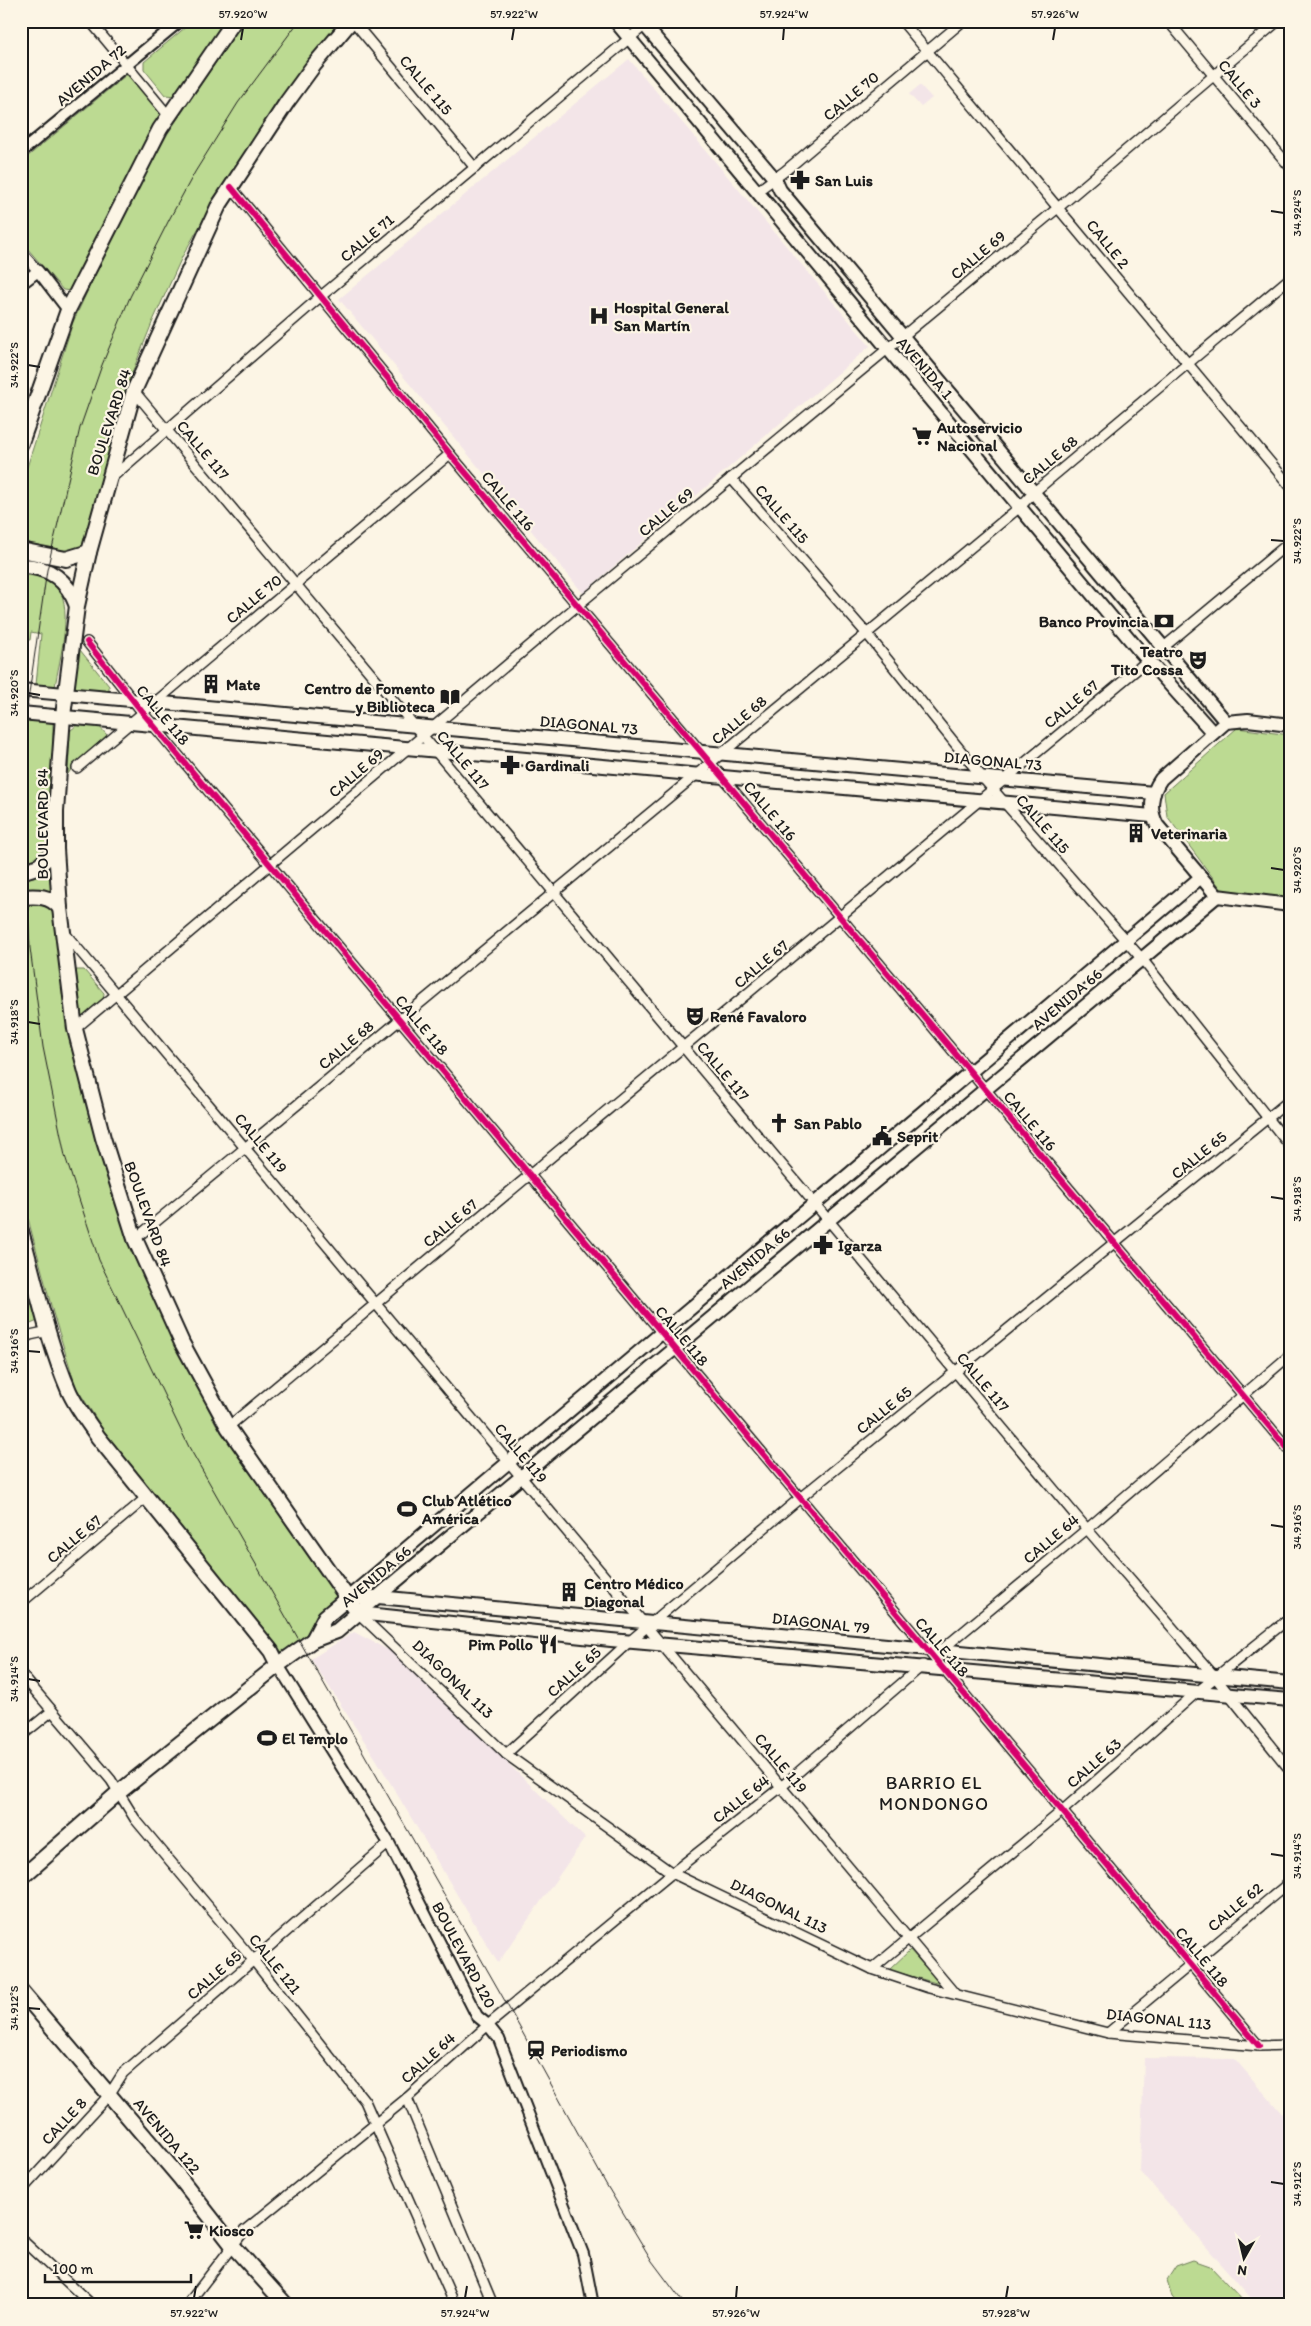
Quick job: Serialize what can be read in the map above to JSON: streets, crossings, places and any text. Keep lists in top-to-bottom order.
{
  "streets": {
    "highway": [
      "BOULEVARD 84",
      "AVENIDA 66",
      "DIAGONAL 113",
      "AVENIDA 122"
    ],
    "main road": ["AVENIDA 1", "DIAGONAL 73", "DIAGONAL 79"],
    "street": [
      "AVENIDA 72",
      "CALLE 3",
      "CALLE 115",
      "CALLE 70",
      "CALLE 71",
      "CALLE 2",
      "CALLE 69",
      "CALLE 117",
      "CALLE 68",
      "CALLE 116",
      "CALLE 67",
      "CALLE 118",
      "CALLE 119",
      "CALLE 65",
      "CALLE 64",
      "CALLE 63",
      "CALLE 62",
      "BOULEVARD 120",
      "CALLE 121",
      "CALLE 8"
    ]
  },
  "crossings": [
    ["CALLE 3", "CALLE 69"],
    ["CALLE 115", "CALLE 71"],
    ["CALLE 115", "CALLE 69"],
    ["CALLE 115", "BOULEVARD 84"],
    ["CALLE 115", "CALLE 68"],
    ["CALLE 115", "CALLE 67"],
    ["CALLE 115", "DIAGONAL 73"],
    ["CALLE 115", "AVENIDA 66"],
    ["CALLE 115", "CALLE 65"],
    ["CALLE 70", "CALLE 2"],
    ["CALLE 70", "AVENIDA 1"],
    ["CALLE 70", "CALLE 117"],
    ["CALLE 70", "CALLE 116"],
    ["CALLE 70", "CALLE 118"],
    ["CALLE 70", "DIAGONAL 73"],
    ["CALLE 71", "AVENIDA 1"],
    ["CALLE 71", "BOULEVARD 84"],
    ["CALLE 71", "CALLE 117"],
    ["CALLE 71", "CALLE 116"],
    ["CALLE 2", "CALLE 69"],
    ["CALLE 2", "CALLE 68"],
    ["CALLE 69", "AVENIDA 1"],
    ["CALLE 69", "BOULEVARD 84"],
    ["CALLE 69", "CALLE 117"],
    ["CALLE 69", "CALLE 116"],
    ["CALLE 69", "CALLE 118"],
    ["CALLE 69", "DIAGONAL 73"],
    ["CALLE 69", "CALLE 119"],
    ["AVENIDA 1", "CALLE 68"],
    ["AVENIDA 1", "CALLE 67"],
    ["BOULEVARD 84", "CALLE 117"],
    ["BOULEVARD 84", "CALLE 68"],
    ["BOULEVARD 84", "CALLE 116"],
    ["BOULEVARD 84", "CALLE 67"],
    ["BOULEVARD 84", "DIAGONAL 73"],
    ["BOULEVARD 84", "AVENIDA 66"],
    ["BOULEVARD 84", "CALLE 119"],
    ["BOULEVARD 84", "DIAGONAL 79"],
    ["BOULEVARD 84", "DIAGONAL 113"],
    ["CALLE 117", "CALLE 68"],
    ["CALLE 117", "CALLE 67"],
    ["CALLE 117", "DIAGONAL 73"],
    ["CALLE 117", "AVENIDA 66"],
    ["CALLE 117", "CALLE 65"],
    ["CALLE 117", "CALLE 64"],
    ["CALLE 117", "DIAGONAL 79"],
    ["CALLE 117", "CALLE 63"],
    ["CALLE 68", "CALLE 116"],
    ["CALLE 68", "CALLE 118"],
    ["CALLE 68", "DIAGONAL 73"],
    ["CALLE 68", "CALLE 119"],
    ["CALLE 116", "CALLE 67"],
    ["CALLE 116", "DIAGONAL 73"],
    ["CALLE 116", "AVENIDA 66"],
    ["CALLE 116", "CALLE 65"],
    ["CALLE 116", "CALLE 64"],
    ["CALLE 67", "CALLE 118"],
    ["CALLE 67", "DIAGONAL 73"],
    ["CALLE 67", "CALLE 119"],
    ["CALLE 118", "DIAGONAL 73"],
    ["CALLE 118", "AVENIDA 66"],
    ["CALLE 118", "CALLE 65"],
    ["CALLE 118", "CALLE 64"],
    ["CALLE 118", "DIAGONAL 79"],
    ["CALLE 118", "DIAGONAL 113"],
    ["CALLE 118", "CALLE 63"],
    ["CALLE 118", "CALLE 62"],
    ["AVENIDA 66", "CALLE 119"],
    ["AVENIDA 66", "DIAGONAL 79"],
    ["AVENIDA 66", "DIAGONAL 113"],
    ["AVENIDA 66", "BOULEVARD 120"],
    ["AVENIDA 66", "CALLE 121"],
    ["CALLE 119", "CALLE 65"],
    ["CALLE 119", "CALLE 64"],
    ["CALLE 119", "DIAGONAL 79"],
    ["CALLE 119", "DIAGONAL 113"],
    ["CALLE 119", "CALLE 63"],
    ["CALLE 65", "DIAGONAL 79"],
    ["CALLE 65", "DIAGONAL 113"],
    ["CALLE 65", "BOULEVARD 120"],
    ["CALLE 65", "CALLE 121"],
    ["CALLE 65", "CALLE 8"],
    ["CALLE 65", "AVENIDA 122"],
    ["CALLE 64", "DIAGONAL 79"],
    ["CALLE 64", "DIAGONAL 113"],
    ["CALLE 64", "BOULEVARD 120"],
    ["CALLE 64", "CALLE 121"],
    ["CALLE 64", "AVENIDA 122"],
    ["DIAGONAL 79", "DIAGONAL 113"],
    ["DIAGONAL 79", "CALLE 63"],
    ["DIAGONAL 113", "CALLE 63"],
    ["DIAGONAL 113", "CALLE 62"],
    ["CALLE 8", "AVENIDA 122"]
  ],
  "districts": ["BARRIO EL MONDONGO"],
  "places": {
    "pharmacy": ["San Luis", "Gardinali", "Igarza"],
    "hospital": ["Hospital General San Martín"],
    "supermarket": ["Autoservicio Nacional", "Kiosco"],
    "bank": ["Banco Provincia"],
    "theatre": ["Teatro Tito Cossa", "René Favaloro"],
    "building": ["Mate", "Veterinaria", "Centro Médico Diagonal"],
    "library": ["Centro de Fomento y Biblioteca"],
    "church": ["San Pablo"],
    "public building": ["Seprit"],
    "sports": ["Club Atlético América", "El Templo"],
    "restaurant": ["Pim Pollo"],
    "station": ["Periodismo"]
  },
  "scale_bar": "100 m",
  "north": "bottom",
  "coordinates": [
    "57.920°W",
    "57.922°W",
    "57.924°W",
    "57.926°W",
    "34.924°S",
    "34.922°S",
    "34.920°S",
    "34.918°S",
    "34.916°S",
    "34.914°S",
    "34.912°S",
    "57.928°W"
  ]
}
